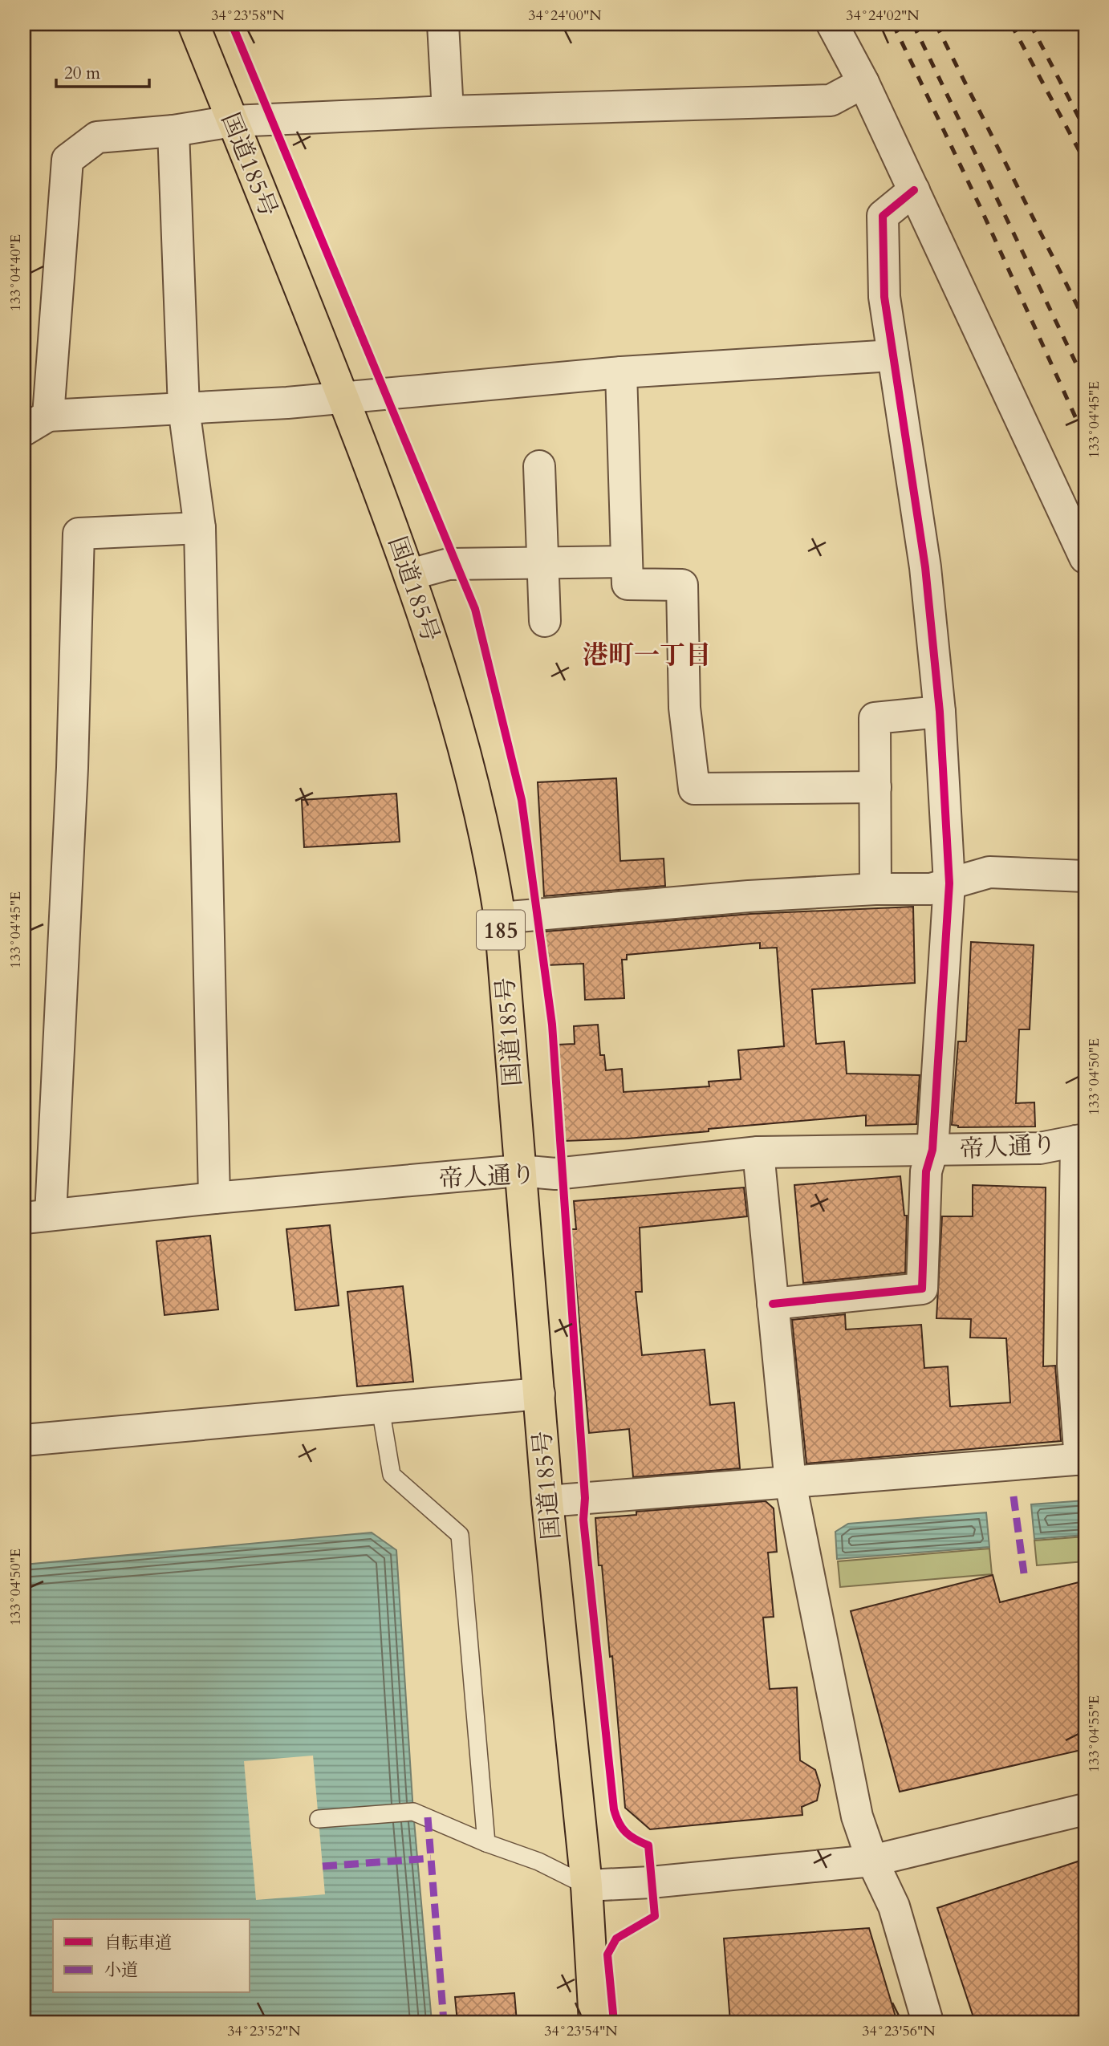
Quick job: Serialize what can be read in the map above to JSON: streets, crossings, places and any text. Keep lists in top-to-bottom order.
{
  "streets": {
    "highway": ["国道185号", "185"],
    "street": ["帝人通り"]
  },
  "crossings": [
    ["国道185号", "帝人通り"]
  ],
  "districts": ["港町一丁目"],
  "legend": ["自転車道", "小道"],
  "scale_bar": "20 m",
  "coordinates": [
    "34°23'58\"N",
    "34°24'00\"N",
    "34°24'02\"N",
    "133°04'40\"E",
    "133°04'45\"E",
    "133°04'50\"E",
    "133°04'55\"E",
    "34°23'52\"N",
    "34°23'54\"N",
    "34°23'56\"N"
  ]
}
